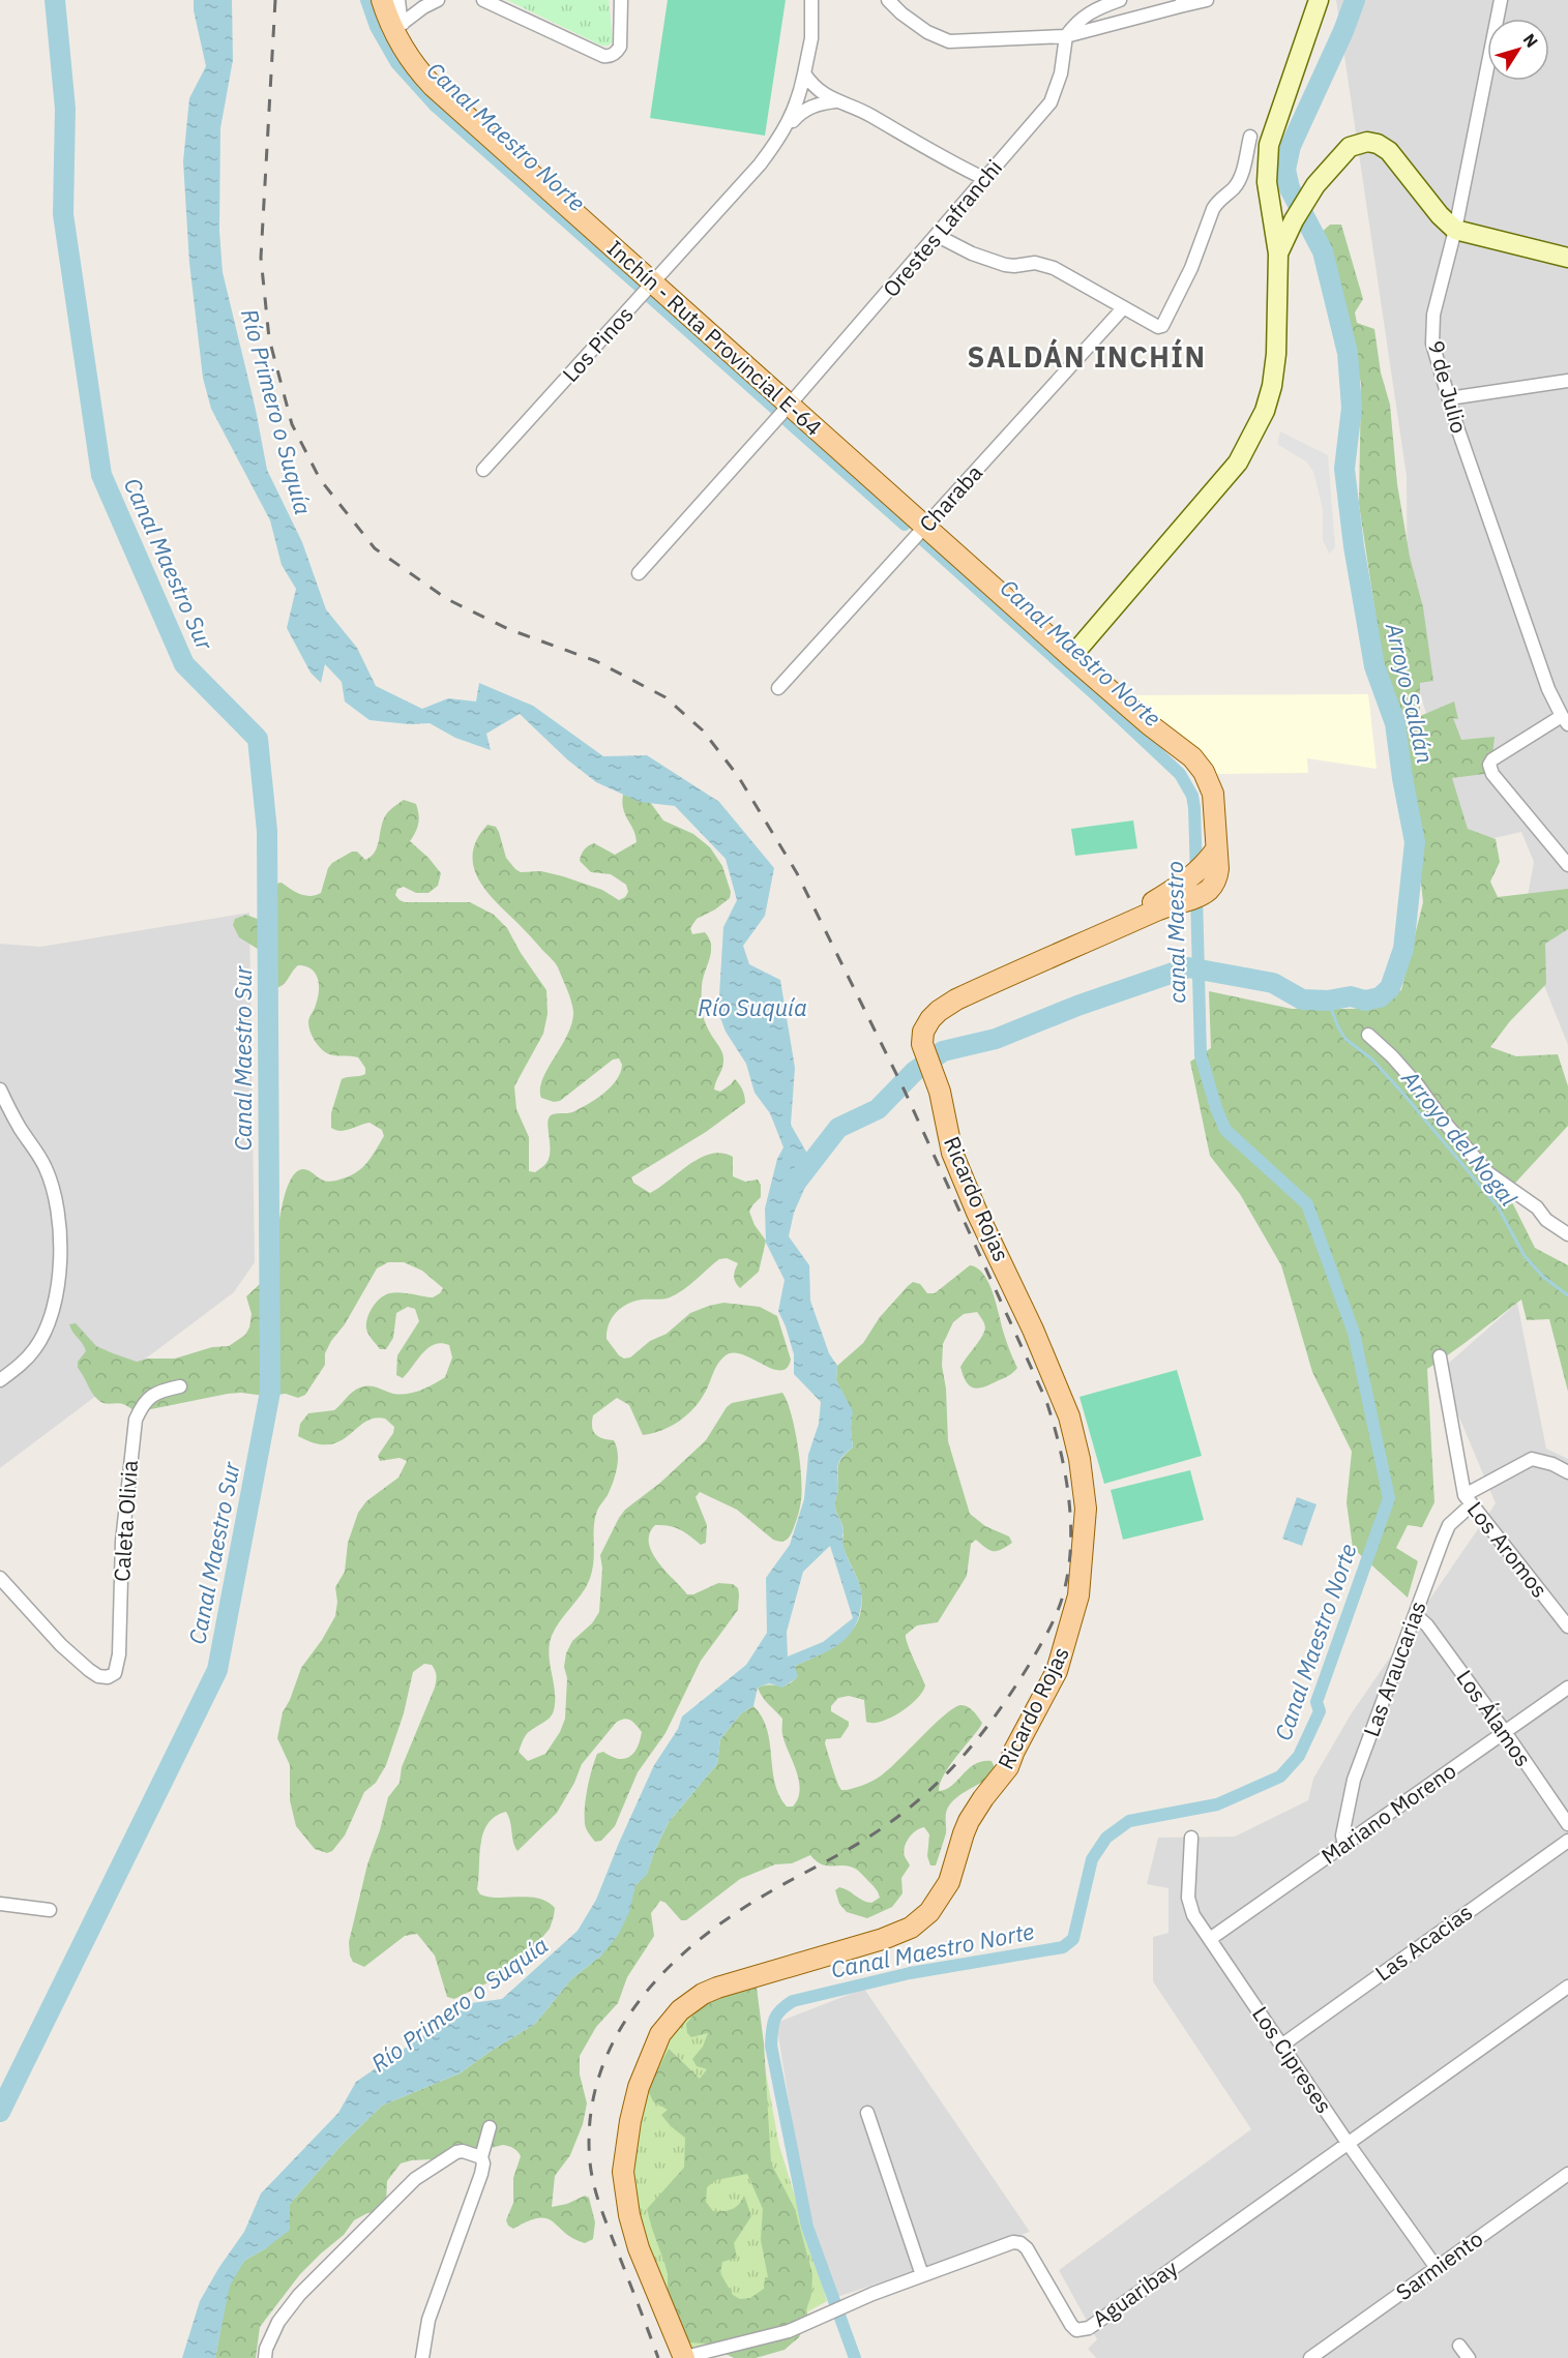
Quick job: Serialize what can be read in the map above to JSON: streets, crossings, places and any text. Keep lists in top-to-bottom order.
{
  "streets": {
    "main road": ["Inchín - Ruta Provincial E-64", "Ricardo Rojas"],
    "street": [
      "Orestes Lafranchi",
      "Los Pinos",
      "9 de Julio",
      "Charaba",
      "Caleta Olivia",
      "Los Aromos",
      "Las Araucarias",
      "Los Álamos",
      "Mariano Moreno",
      "Las Acacias",
      "Los Cipreses",
      "Sarmiento",
      "Aguaribay"
    ]
  },
  "crossings": [
    ["Orestes Lafranchi", "Inchín - Ruta Provincial E-64"],
    ["Inchín - Ruta Provincial E-64", "Los Pinos"],
    ["Inchín - Ruta Provincial E-64", "Charaba"],
    ["Inchín - Ruta Provincial E-64", "Ricardo Rojas"],
    ["Ricardo Rojas", "Aguaribay"],
    ["Los Aromos", "Las Araucarias"],
    ["Las Araucarias", "Los Álamos"],
    ["Las Araucarias", "Mariano Moreno"],
    ["Los Álamos", "Mariano Moreno"],
    ["Mariano Moreno", "Los Cipreses"],
    ["Las Acacias", "Los Cipreses"],
    ["Los Cipreses", "Sarmiento"],
    ["Los Cipreses", "Aguaribay"]
  ],
  "districts": ["SALDÁN INCHÍN"],
  "water": [
    "Canal Maestro Norte",
    "Río Primero o Suquía",
    "Canal Maestro Sur",
    "Arroyo Saldán",
    "canal Maestro",
    "Río Suquía",
    "Arroyo del Nogal"
  ],
  "north": "top right"
}
